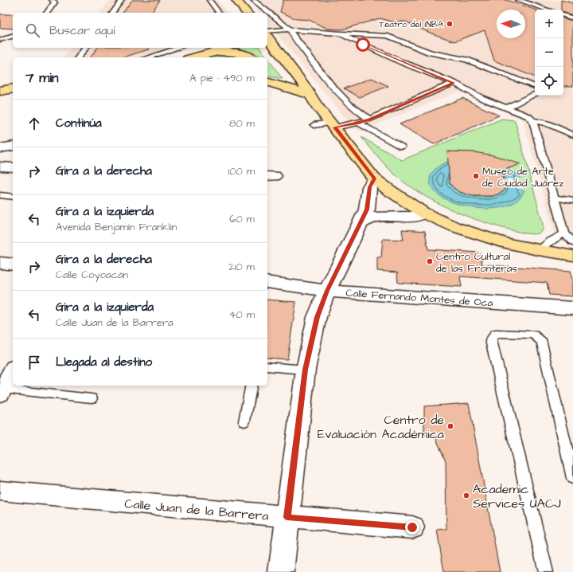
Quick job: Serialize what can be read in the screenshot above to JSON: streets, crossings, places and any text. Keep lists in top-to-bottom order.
{
  "streets": {
    "street": ["Calle Fernando Montes de Oca", "Calle Juan de la Barrera"]
  },
  "places": [
    "Teatro del INBA",
    "Museo de Arte de Ciudad Juárez",
    "Centro Cultural de las Fronteras",
    "Centro de Evaluación Académica",
    "Academic Services UACJ"
  ],
  "north": "left",
  "page": {
    "map_buttons": ["+", "−"],
    "search": "Buscar aquí",
    "heading": ["7 min", "A pie · 490 m"],
    "list": [
      ["Continúa", "80 m"],
      ["Gira a la derecha", "100 m"],
      ["Gira a la izquierda", "Avenida Benjamín Franklin", "60 m"],
      ["Gira a la derecha", "Calle Coyoacán", "210 m"],
      ["Gira a la izquierda", "Calle Juan de la Barrera", "40 m"],
      "Llegada al destino"
    ]
  }
}
